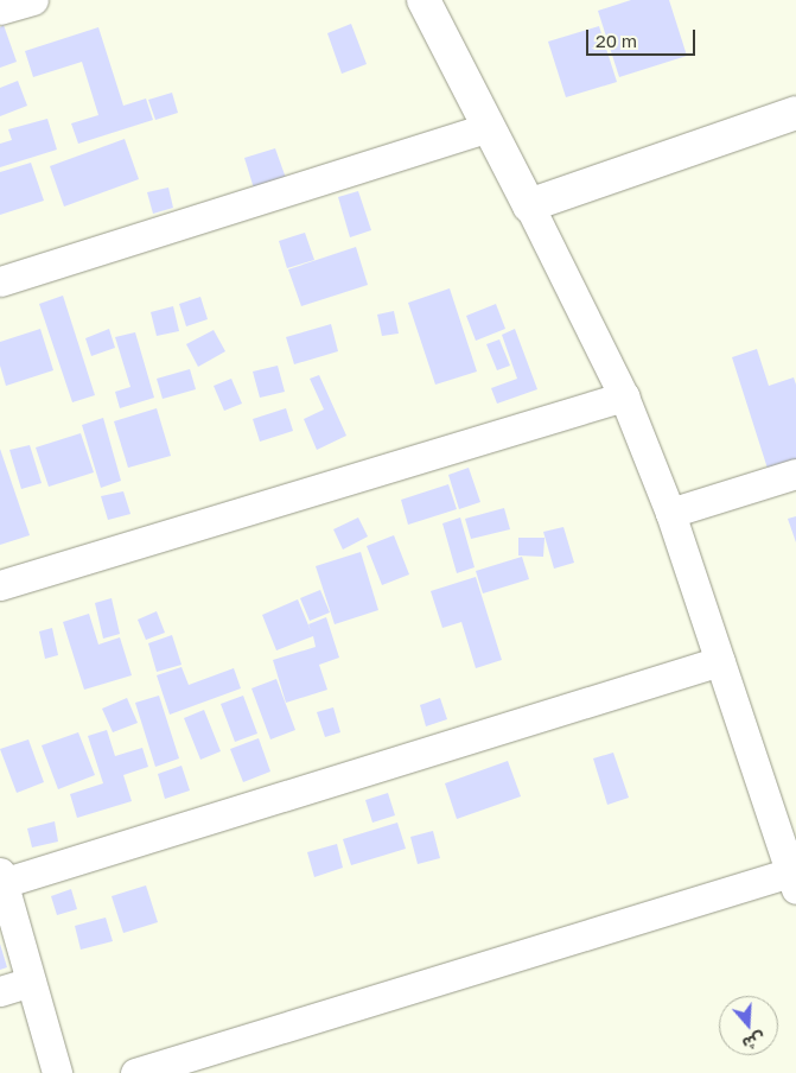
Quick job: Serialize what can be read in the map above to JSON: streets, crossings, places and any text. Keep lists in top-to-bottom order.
{
  "scale_bar": "20 m",
  "north": "bottom"
}
